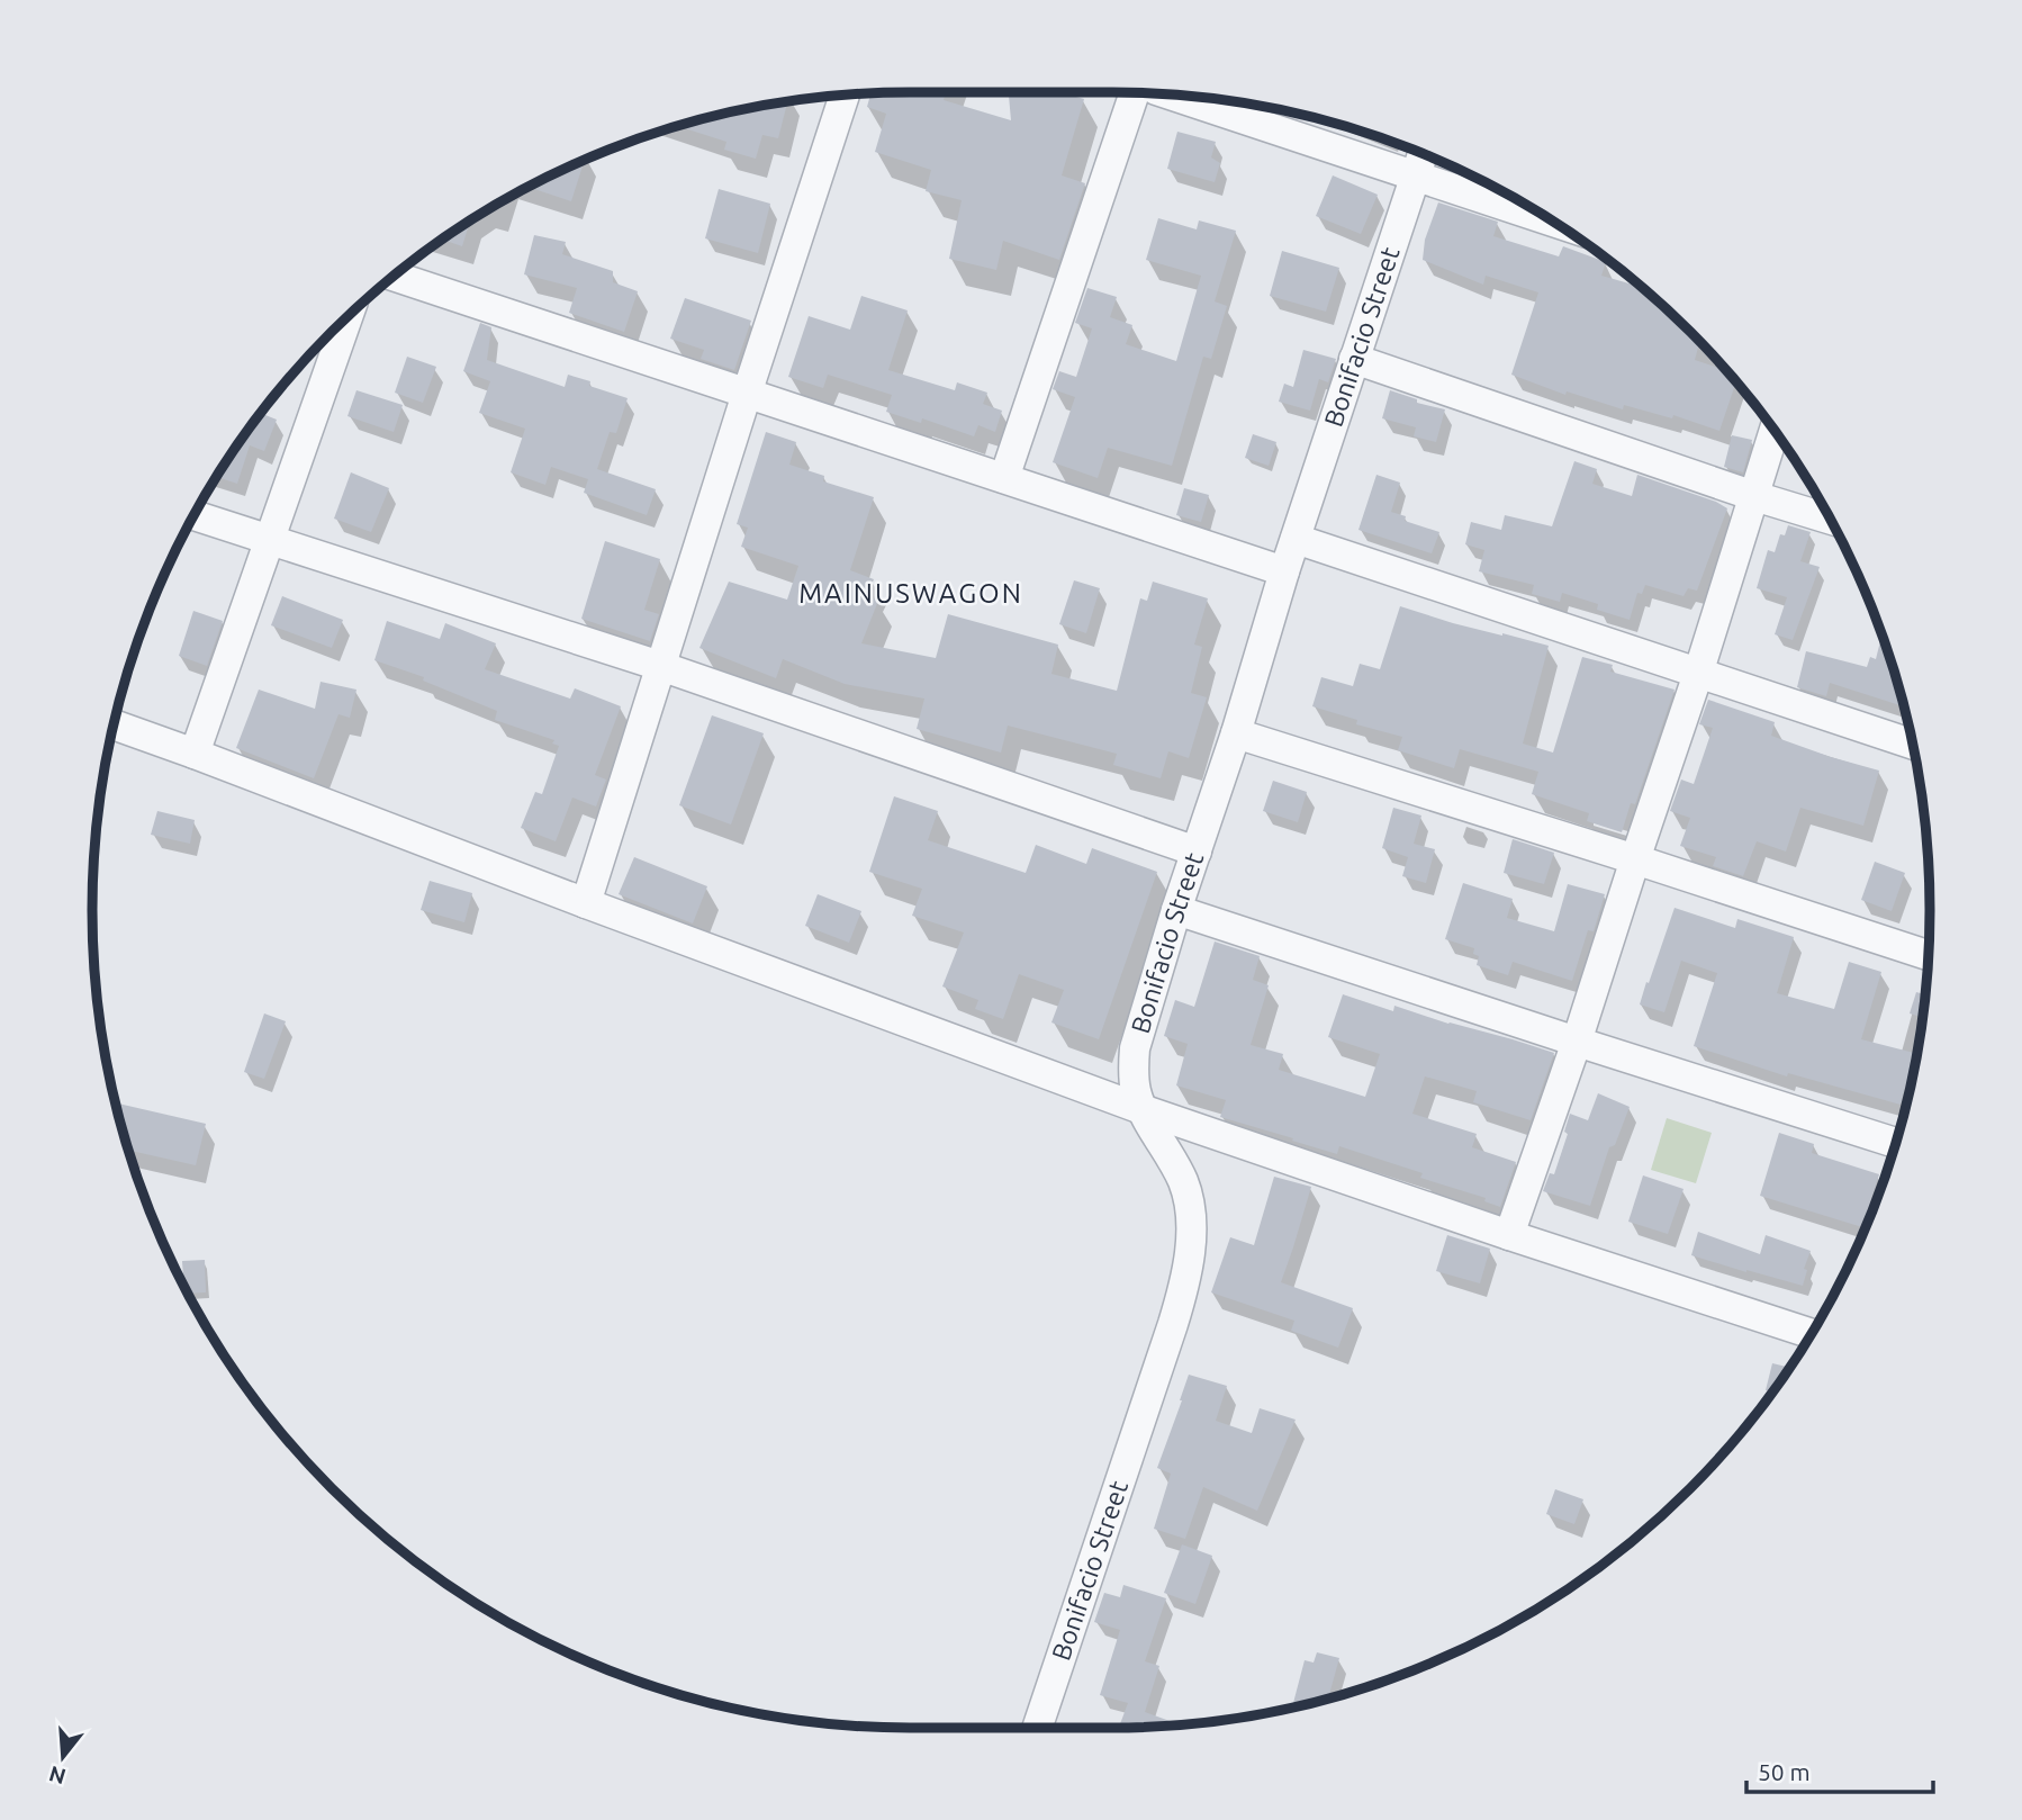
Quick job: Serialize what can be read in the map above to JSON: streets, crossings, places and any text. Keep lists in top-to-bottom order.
{
  "streets": {
    "street": ["Bonifacio Street"]
  },
  "districts": ["MAINUSWAGON"],
  "scale_bar": "50 m",
  "north": "bottom"
}
